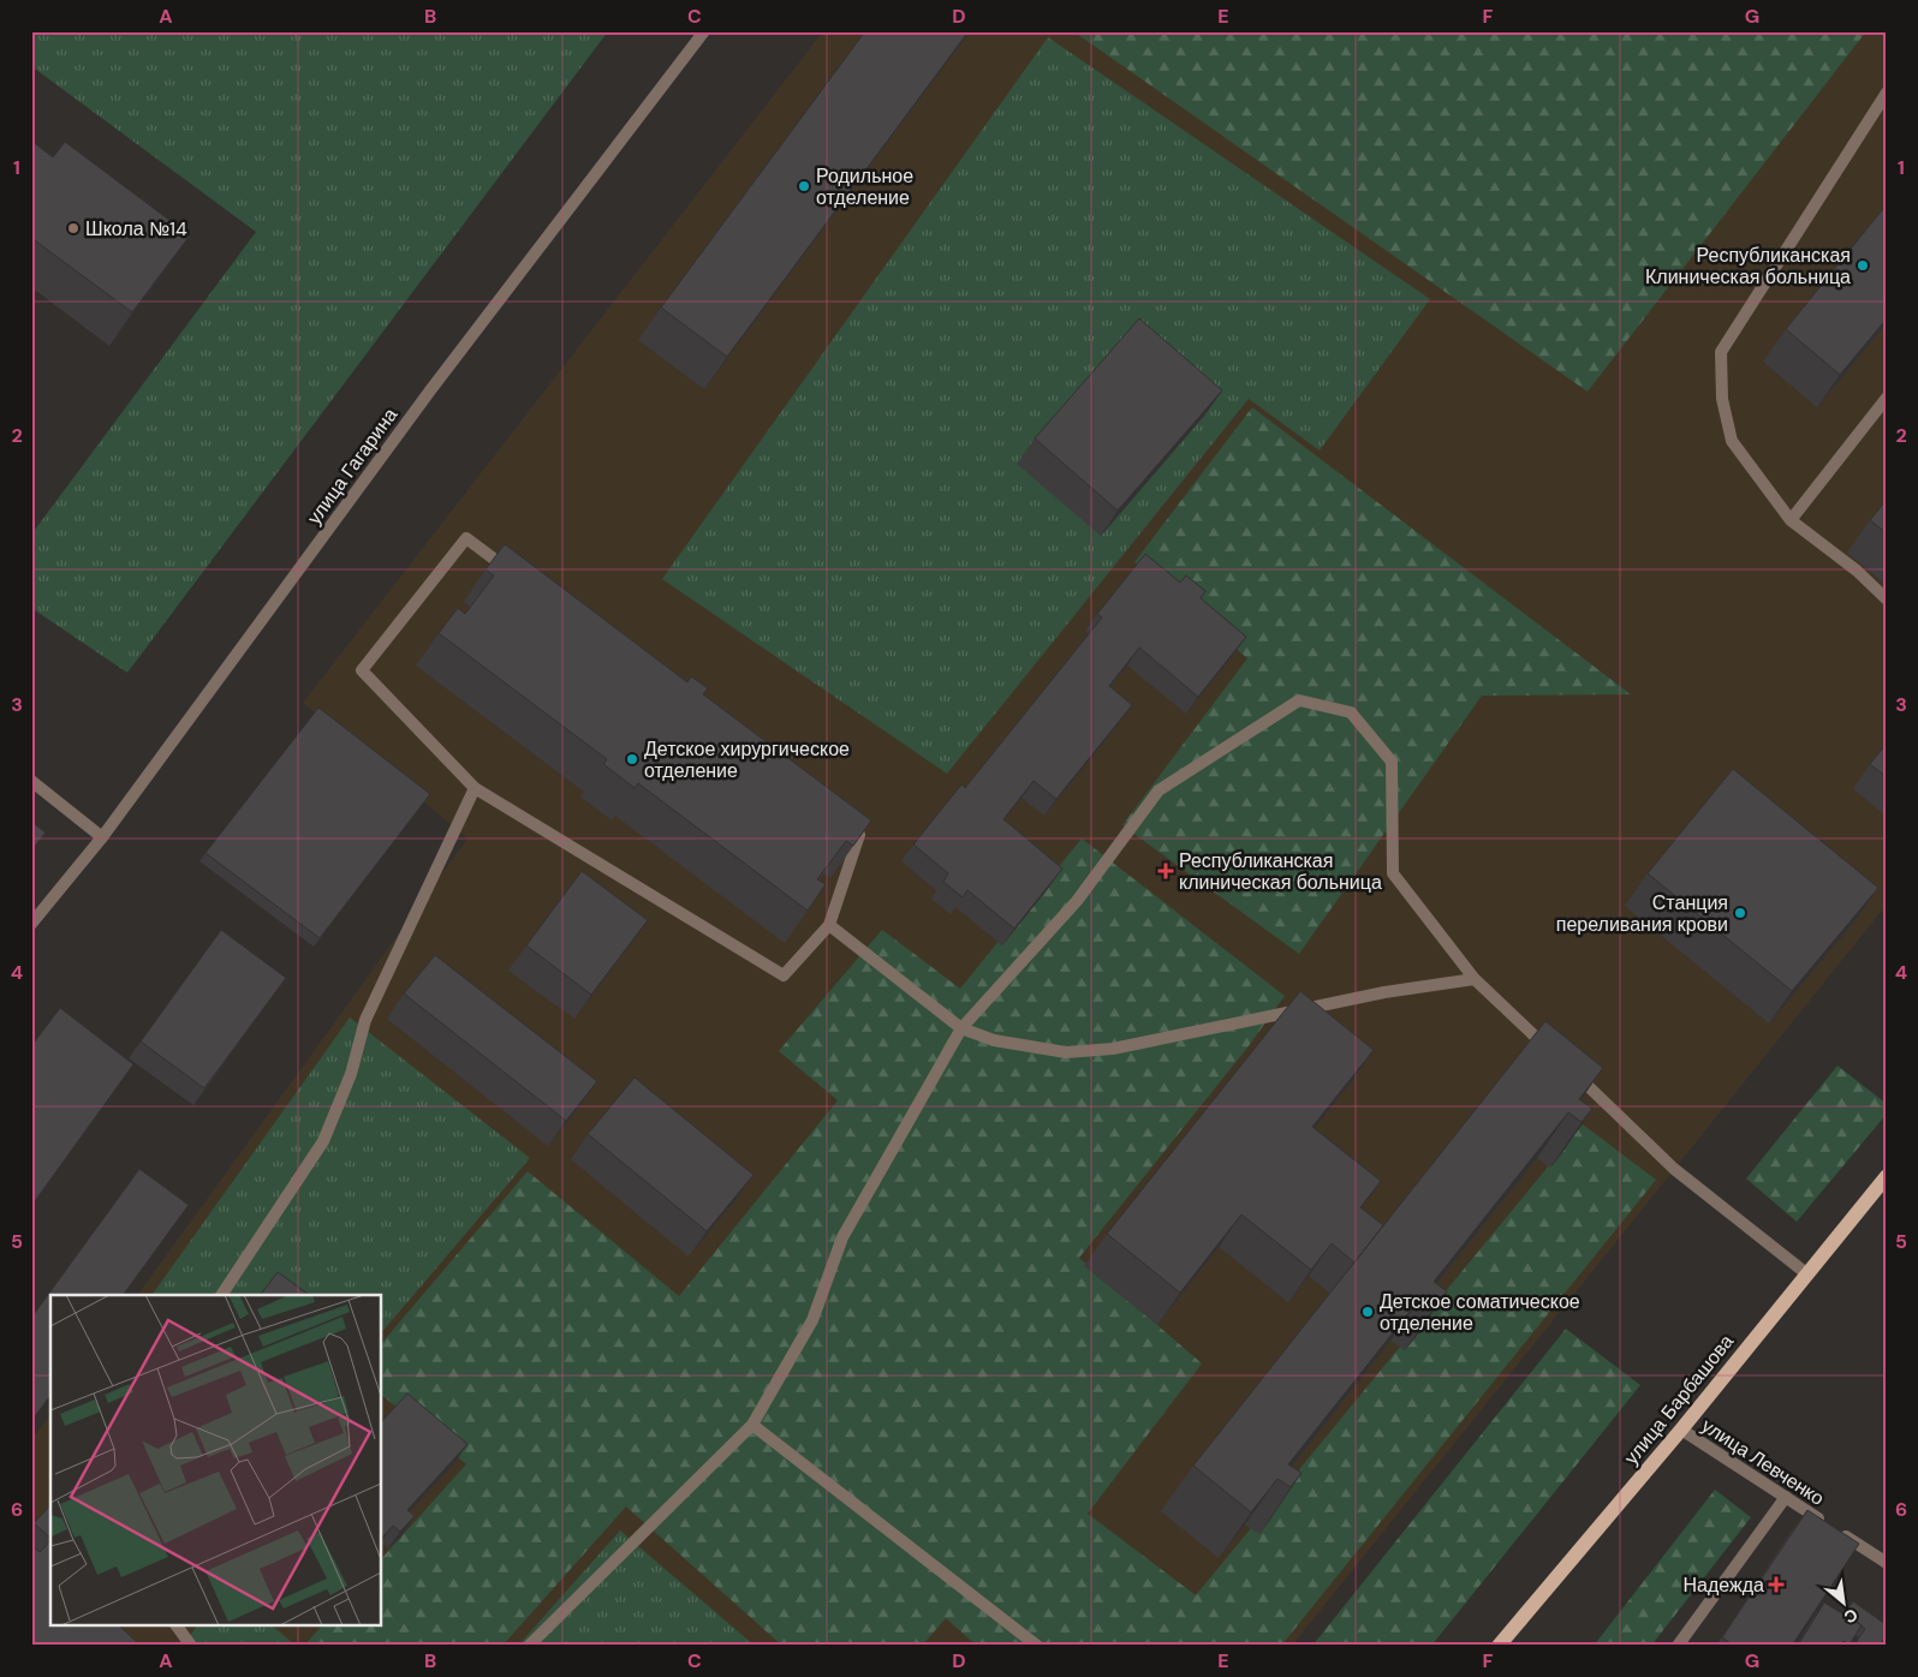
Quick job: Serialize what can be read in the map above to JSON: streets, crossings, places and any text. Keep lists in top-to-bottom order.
{
  "streets": {
    "main road": ["улица Барбашова"],
    "street": ["улица Гагарина", "улица Левченко"]
  },
  "crossings": [
    ["улица Барбашова", "улица Левченко"]
  ],
  "places": {
    "other": [
      "Родильное отделение",
      "Школа №14",
      "Республиканская Клиническая больница",
      "Детское хирургическое отделение",
      "Станция переливания крови",
      "Детское соматическое отделение"
    ],
    "health": ["Республиканская клиническая больница", "Надежда"]
  },
  "north": "bottom right",
  "grid": {
    "columns": [
      "A",
      "B",
      "C",
      "D",
      "E",
      "F",
      "G"
    ],
    "rows": [
      "1",
      "2",
      "3",
      "4",
      "5",
      "6"
    ]
  }
}
